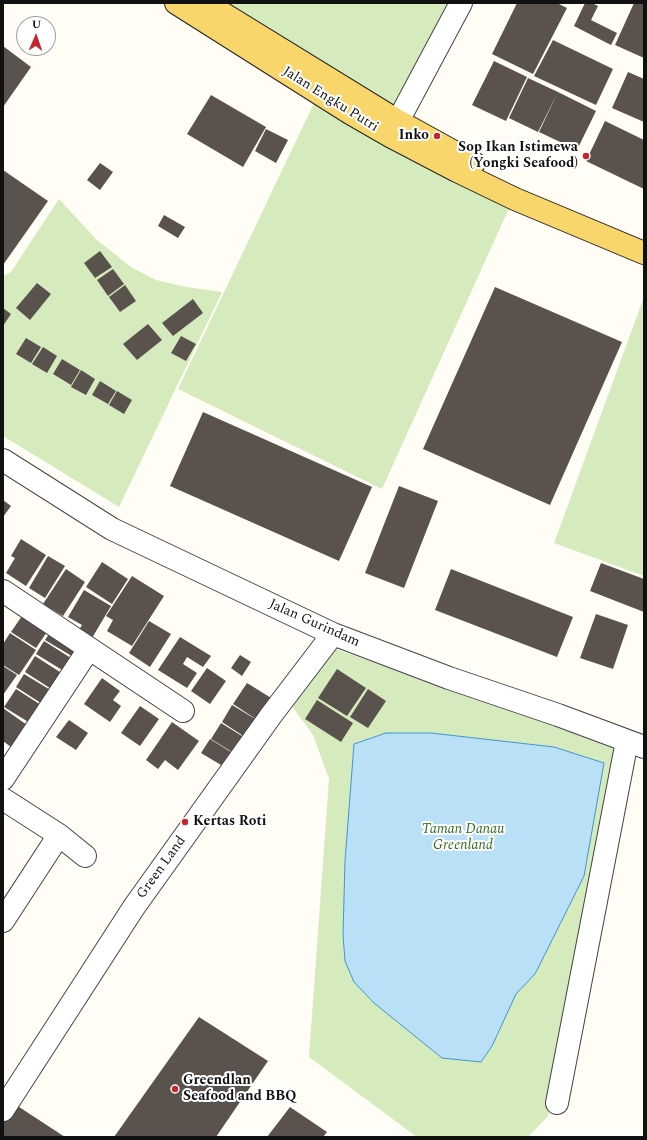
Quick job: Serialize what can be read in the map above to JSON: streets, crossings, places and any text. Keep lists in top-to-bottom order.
{
  "streets": {
    "main road": ["Jalan Engku Putri"],
    "street": ["Jalan Gurindam", "Green Land"]
  },
  "crossings": [
    ["Jalan Gurindam", "Green Land"]
  ],
  "parks": ["Taman Danau Greenland"],
  "places": [
    "Inko",
    "Sop Ikan Istimewa (Yongki Seafood)",
    "Kertas Roti",
    "Greendlan Seafood and BBQ"
  ],
  "north": "top"
}
